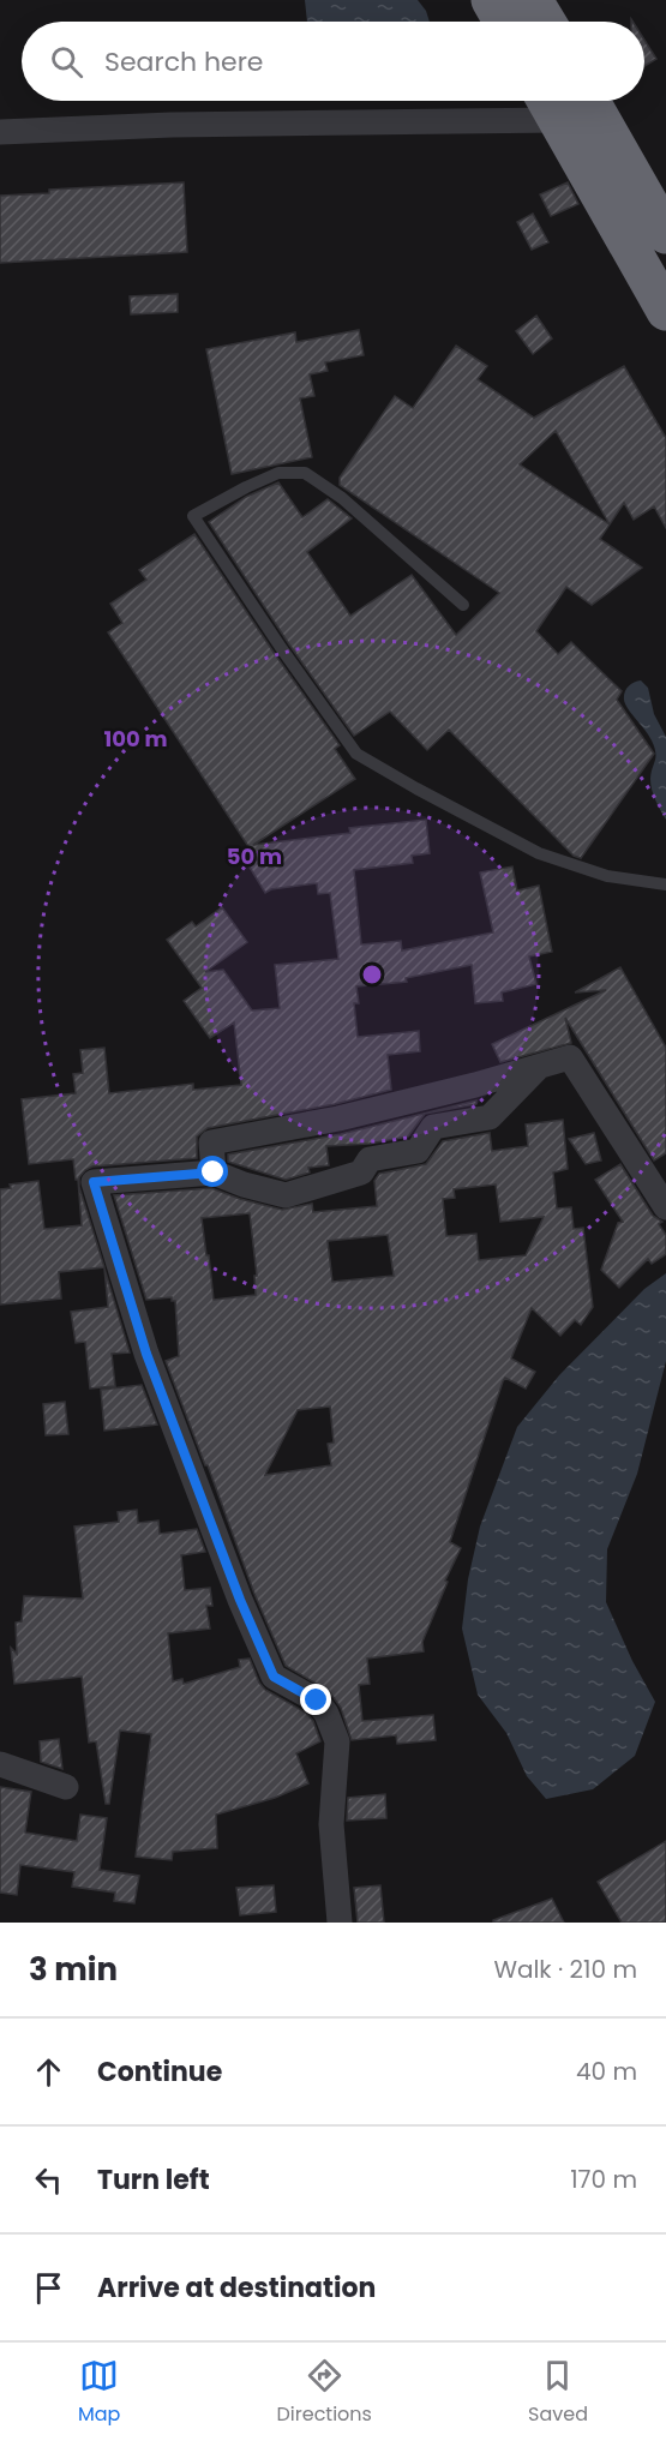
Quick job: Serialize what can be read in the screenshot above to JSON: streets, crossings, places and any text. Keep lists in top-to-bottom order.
{
  "page": {
    "search": "Search here",
    "heading": ["3 min", "Walk · 210 m"],
    "list": [
      ["Continue", "40 m"],
      ["Turn left", "170 m"],
      "Arrive at destination"
    ],
    "nav": ["Map", "Directions", "Saved"]
  },
  "rings": ["100 m", "50 m"]
}
